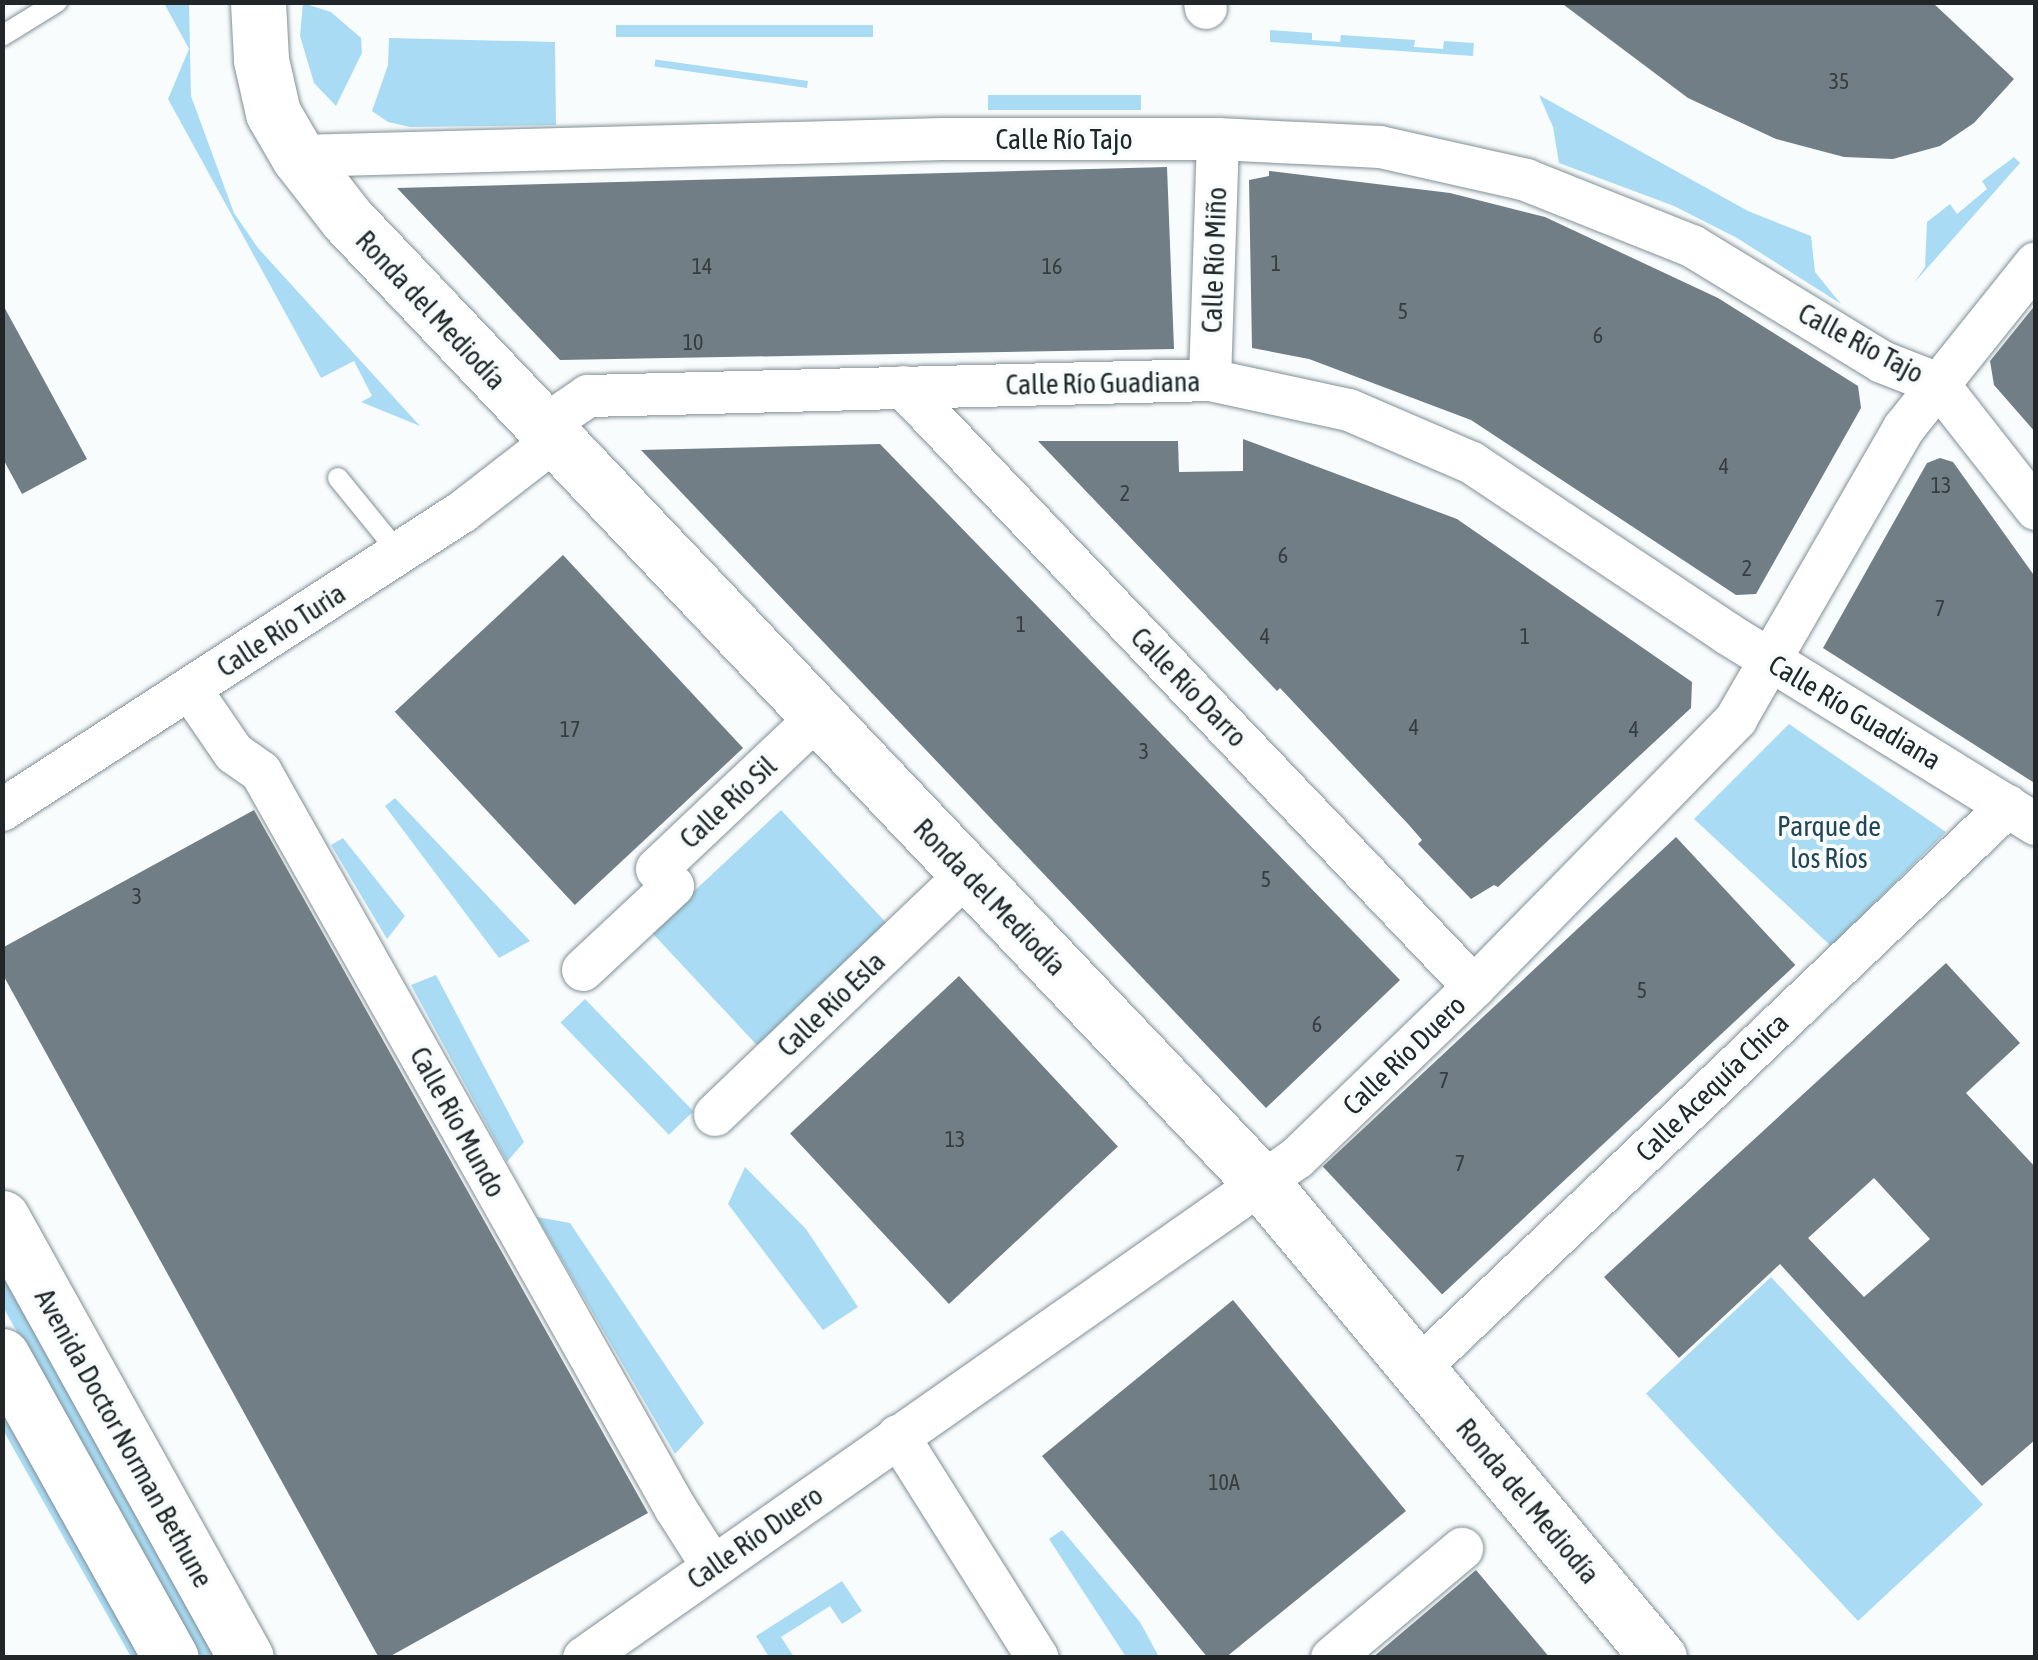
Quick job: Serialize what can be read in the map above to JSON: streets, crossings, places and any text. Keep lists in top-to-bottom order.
{
  "streets": {
    "street": [
      "Calle Río Tajo",
      "Calle Río Miño",
      "Ronda del Mediodía",
      "Calle Río Guadiana",
      "Calle Río Turia",
      "Calle Río Darro",
      "Calle Río Sil",
      "Calle Río Esla",
      "Calle Río Duero",
      "Calle Acequía Chica",
      "Calle Río Mundo",
      "Avenida Doctor Norman Bethune"
    ]
  },
  "crossings": [
    ["Calle Río Tajo", "Calle Río Miño"],
    ["Calle Río Tajo", "Ronda del Mediodía"],
    ["Calle Río Tajo", "Calle Río Duero"],
    ["Calle Río Miño", "Calle Río Guadiana"],
    ["Ronda del Mediodía", "Calle Río Guadiana"],
    ["Ronda del Mediodía", "Calle Río Turia"],
    ["Ronda del Mediodía", "Calle Río Sil"],
    ["Ronda del Mediodía", "Calle Río Duero"],
    ["Ronda del Mediodía", "Calle Acequía Chica"],
    ["Calle Río Guadiana", "Calle Río Turia"],
    ["Calle Río Guadiana", "Calle Río Darro"],
    ["Calle Río Guadiana", "Calle Río Duero"],
    ["Calle Río Guadiana", "Calle Acequía Chica"],
    ["Calle Río Turia", "Calle Río Mundo"],
    ["Calle Río Darro", "Calle Río Duero"],
    ["Calle Río Duero", "Calle Río Mundo"]
  ],
  "parks": ["Parque de los Ríos"],
  "house_numbers": [
    "35",
    "1",
    "14",
    "16",
    "5",
    "6",
    "10",
    "4",
    "13",
    "2",
    "6",
    "2",
    "7",
    "1",
    "4",
    "1",
    "4",
    "17",
    "4",
    "3",
    "5",
    "3",
    "5",
    "6",
    "7",
    "13",
    "7",
    "10A"
  ]
}
